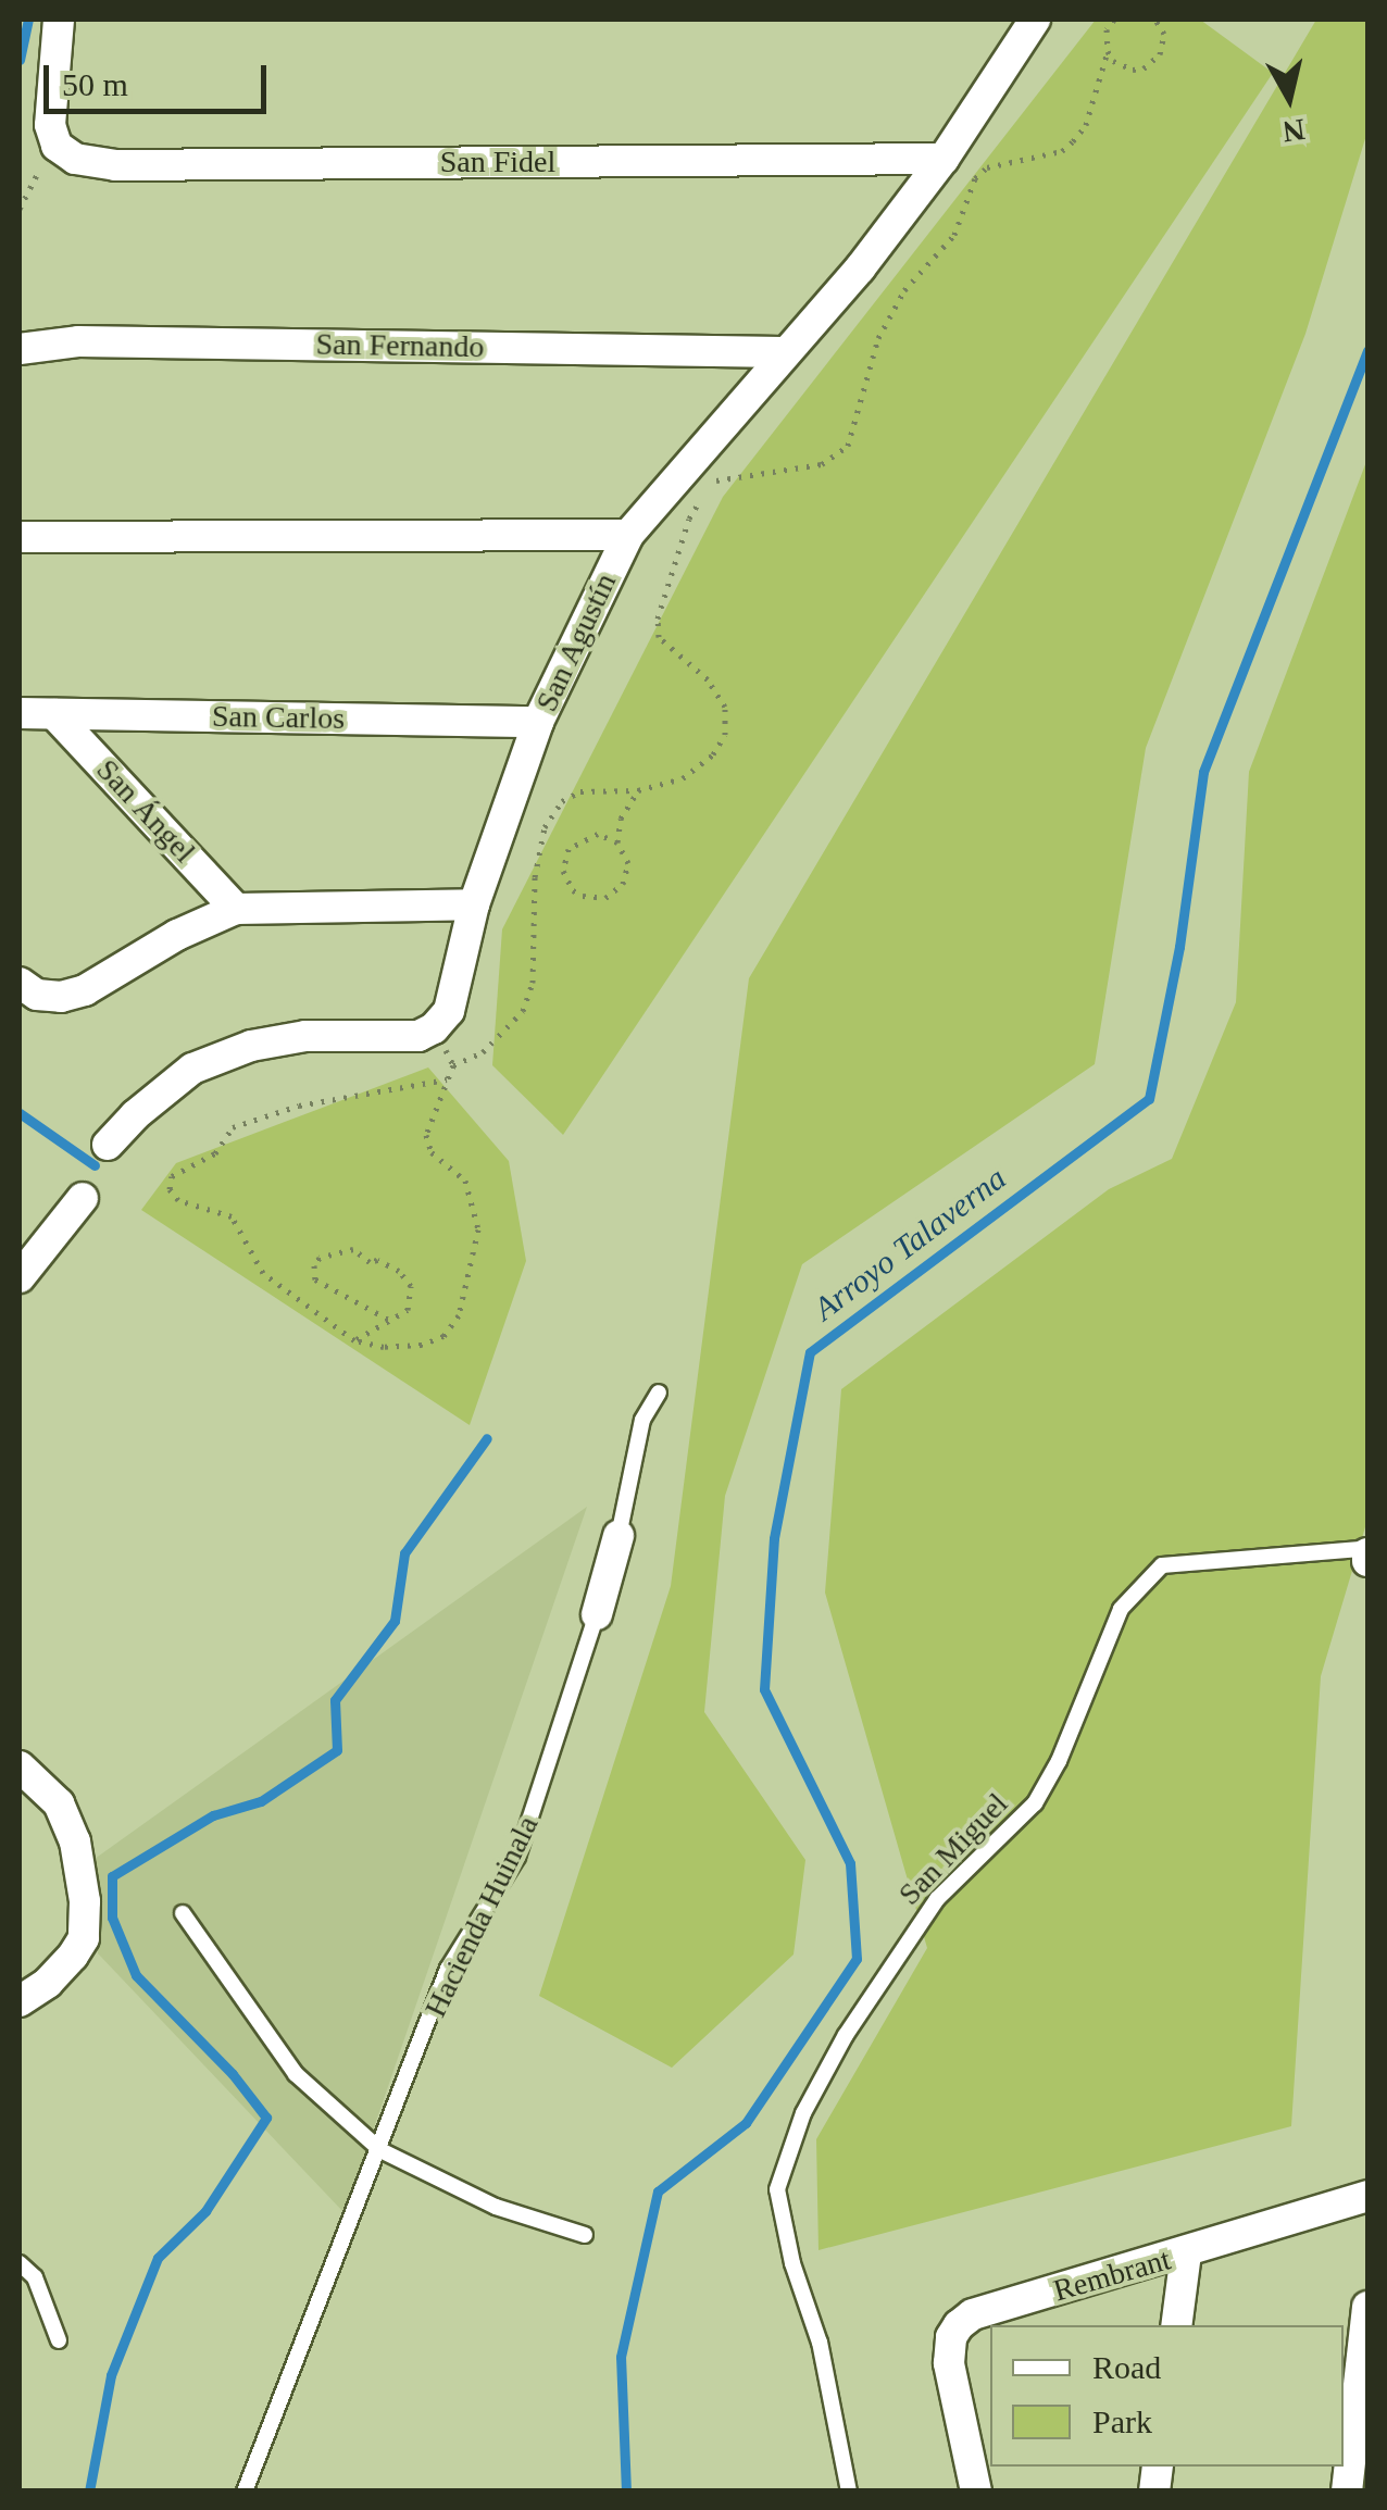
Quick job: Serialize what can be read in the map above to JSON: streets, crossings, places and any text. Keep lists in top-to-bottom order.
{
  "streets": {
    "street": [
      "San Fidel",
      "San Fernando",
      "San Agustín",
      "San Carlos",
      "San Ángel",
      "Hacienda Huinala",
      "Rembrant"
    ],
    "lane": ["San Miguel"]
  },
  "crossings": [
    ["San Fidel", "San Agustín"],
    ["San Fernando", "San Agustín"],
    ["San Agustín", "San Carlos"],
    ["San Carlos", "San Ángel"]
  ],
  "water": ["Arroyo Talaverna"],
  "legend": ["Road", "Park"],
  "scale_bar": "50 m",
  "north": "bottom"
}
